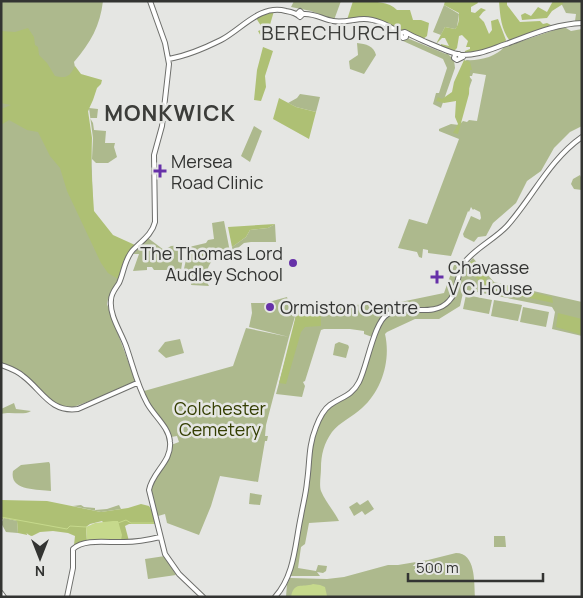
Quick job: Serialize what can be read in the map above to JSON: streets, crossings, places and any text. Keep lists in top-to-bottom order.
{
  "districts": ["BERECHURCH", "MONKWICK"],
  "parks": ["Colchester Cemetery"],
  "places": {
    "health": ["Mersea Road Clinic", "Chavasse V C House"],
    "other": ["The Thomas Lord Audley School", "Ormiston Centre"]
  },
  "scale_bar": "500 m",
  "north": "bottom"
}
